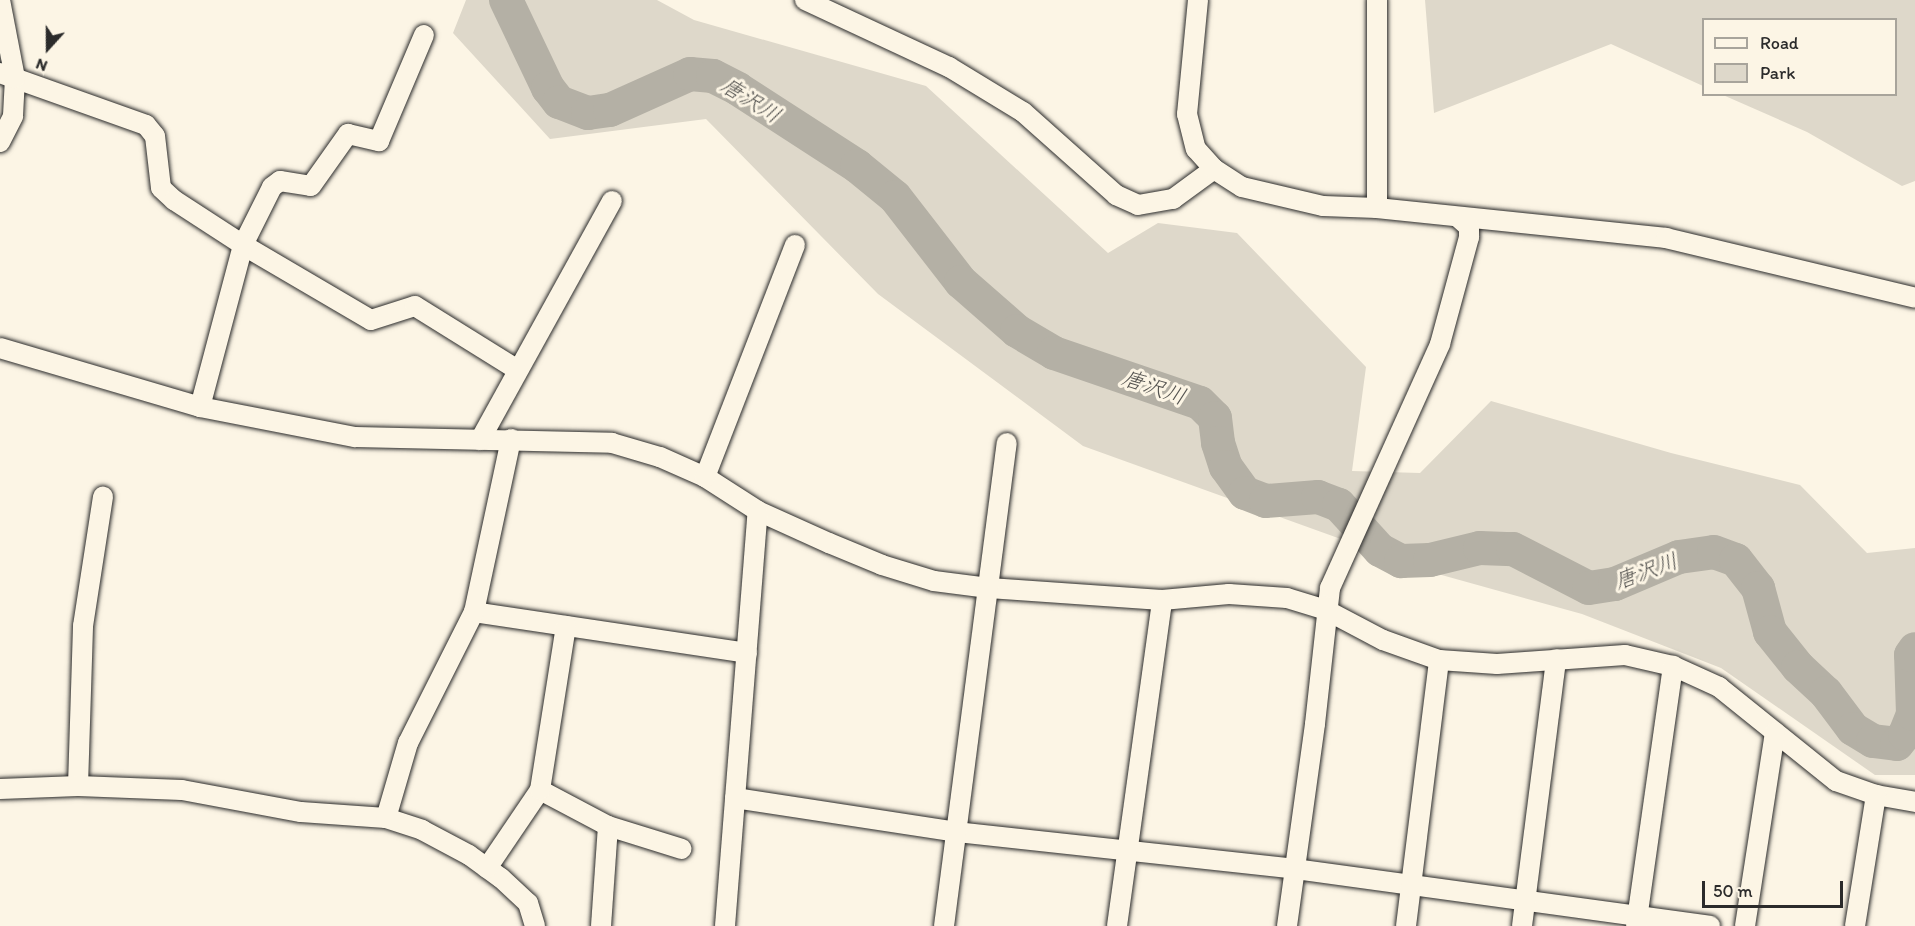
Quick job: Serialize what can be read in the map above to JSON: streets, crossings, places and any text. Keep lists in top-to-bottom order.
{
  "water": ["唐沢川"],
  "legend": ["Road", "Park"],
  "scale_bar": "50 m",
  "north": "bottom"
}
